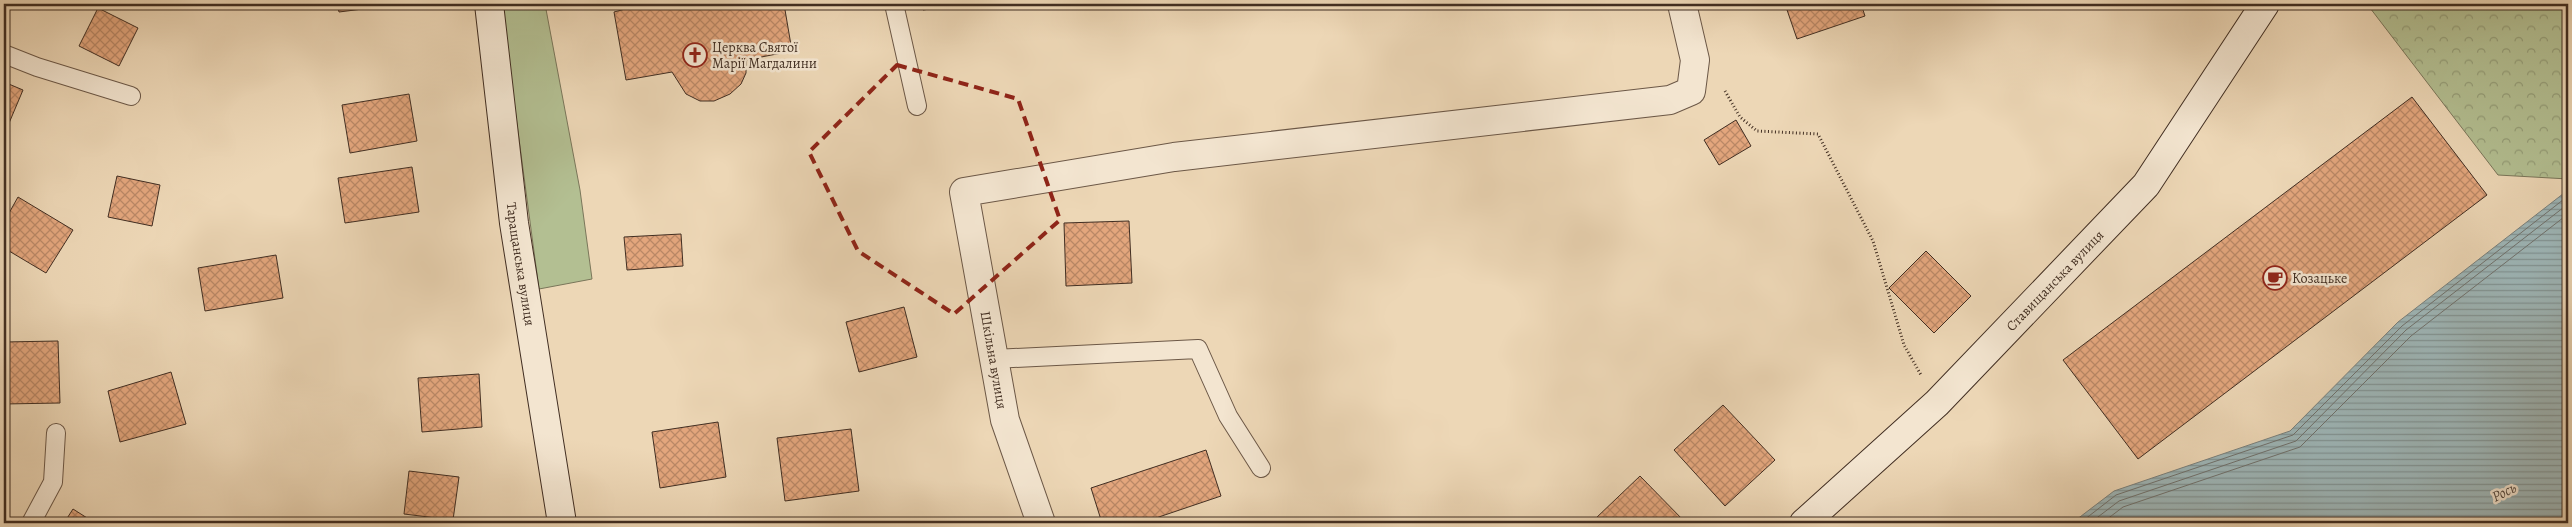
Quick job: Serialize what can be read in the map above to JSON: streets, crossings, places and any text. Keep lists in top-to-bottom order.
{
  "streets": {
    "street": ["Таращанська вулиця", "Ставищанська вулиця", "Шкільна вулиця"]
  },
  "water": ["Рось"],
  "places": {
    "church": ["Церква Святої Марії Магдалини"],
    "cafe": ["Козацьке"]
  }
}
